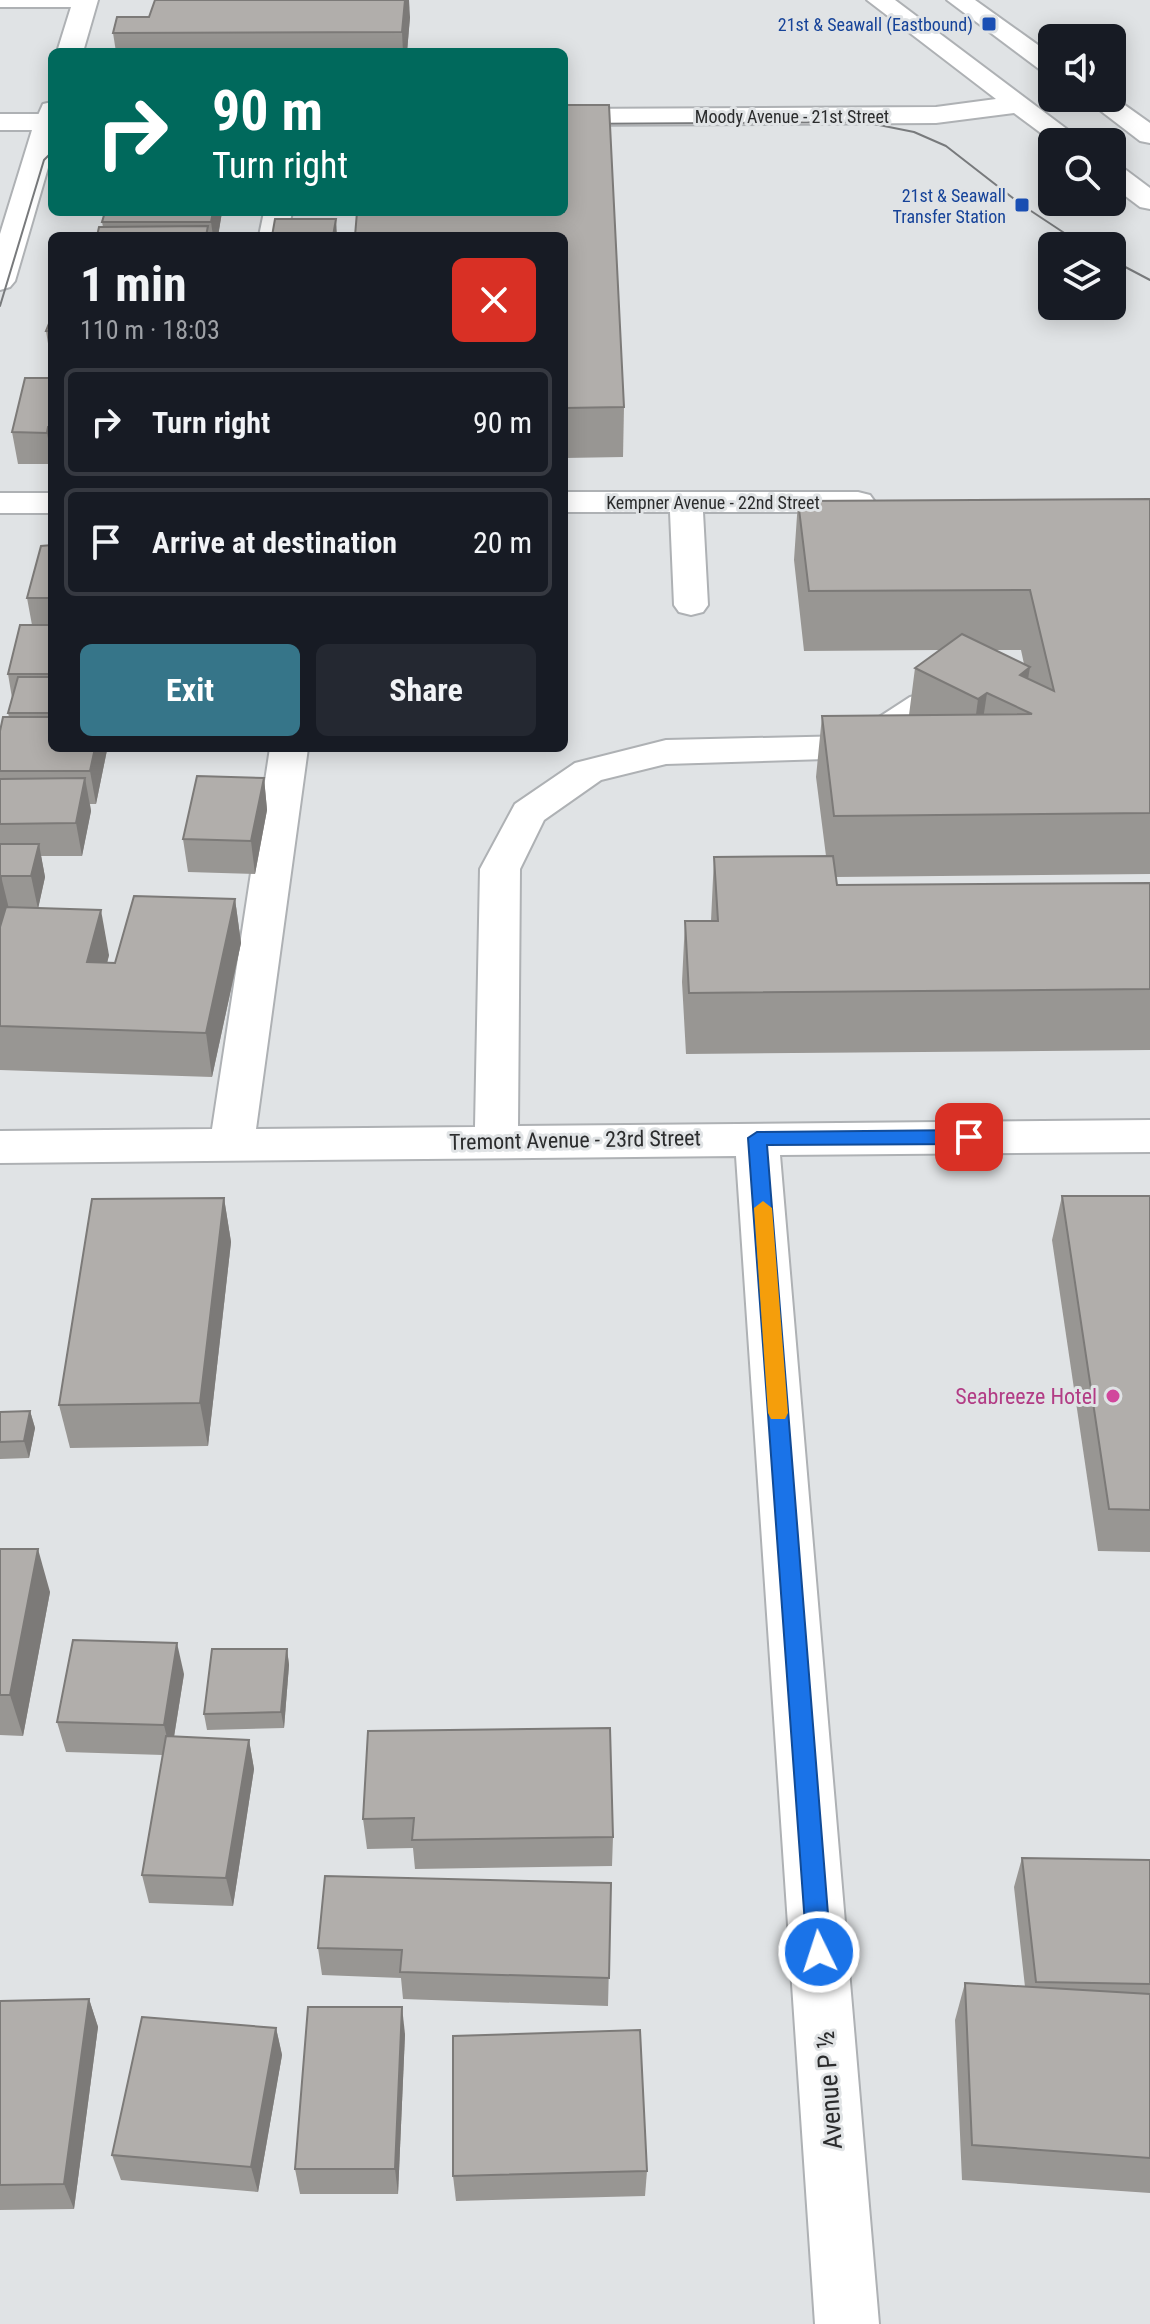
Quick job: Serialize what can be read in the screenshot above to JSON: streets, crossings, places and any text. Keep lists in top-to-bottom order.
{
  "streets": {
    "street": [
      "Moody Avenue - 21st Street",
      "Kempner Avenue - 22nd Street",
      "Tremont Avenue - 23rd Street",
      "Avenue P ½"
    ]
  },
  "crossings": [
    ["Tremont Avenue - 23rd Street", "Avenue P ½"]
  ],
  "places": {
    "transit": ["21st & Seawall (Eastbound)", "21st & Seawall Transfer Station"],
    "other": ["Seabreeze Hotel"]
  },
  "page": {
    "turn": ["90 m", "Turn right"],
    "heading": ["1 min", "110 m · 18:03"],
    "list": [
      {
        "name": "Turn right",
        "value": "90 m"
      },
      {
        "name": "Arrive at destination",
        "value": "20 m"
      }
    ],
    "buttons": ["Exit", "Share"]
  }
}
